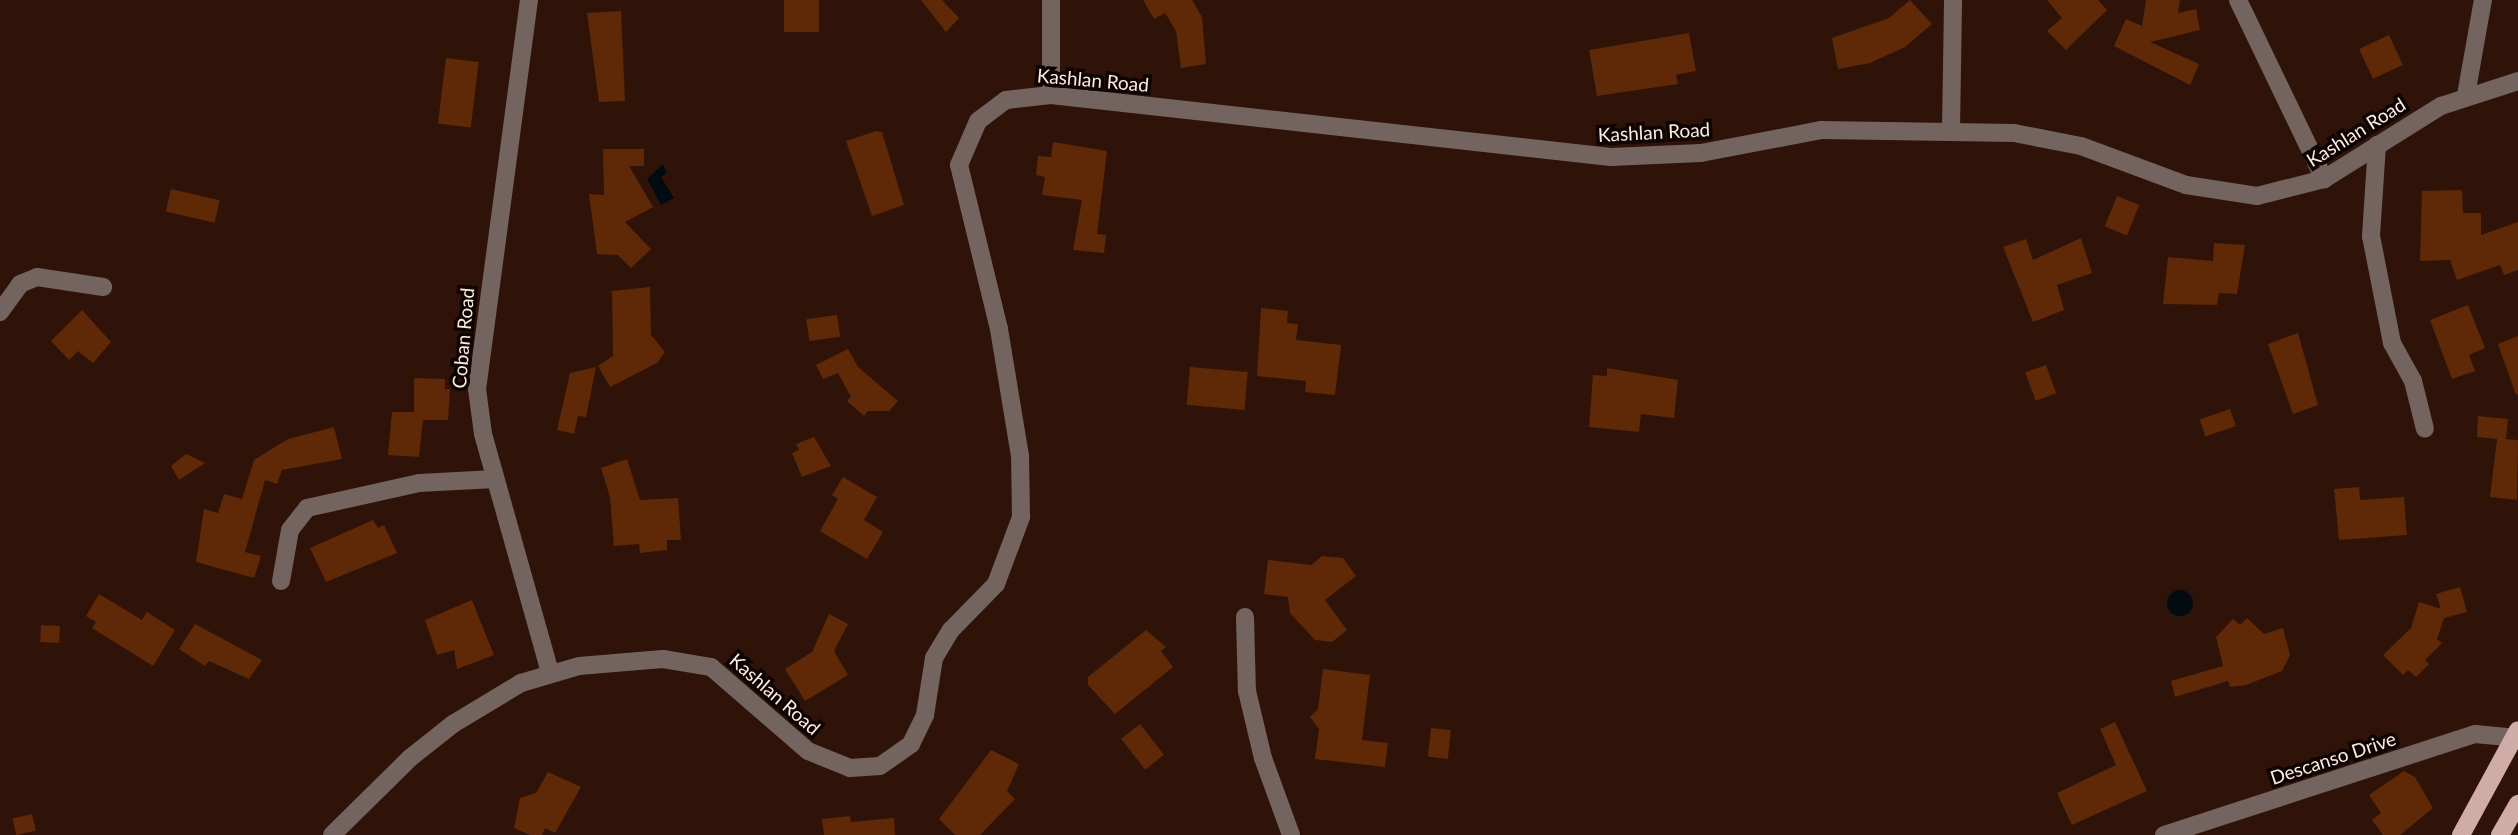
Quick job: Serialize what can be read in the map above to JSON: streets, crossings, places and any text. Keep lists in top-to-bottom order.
{
  "streets": {
    "street": ["Kashlan Road", "Coban Road", "Descanso Drive"]
  },
  "crossings": [
    ["Kashlan Road", "Coban Road"]
  ]
}
